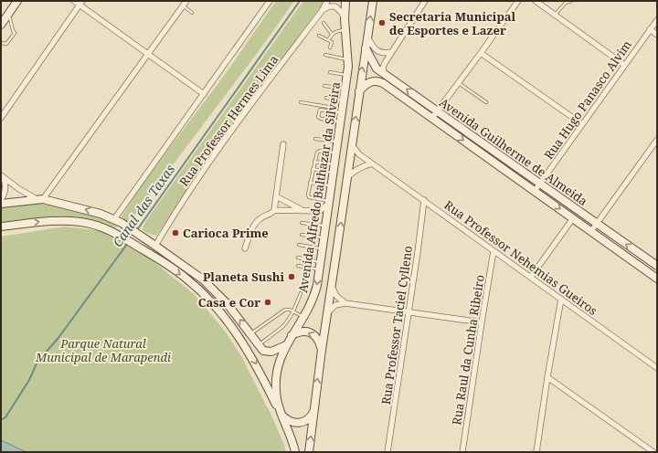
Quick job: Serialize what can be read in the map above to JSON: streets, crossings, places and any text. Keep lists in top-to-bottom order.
{
  "streets": {
    "street": [
      "Rua Hugo Panasco Alvim",
      "Rua Professor Hermes Lima",
      "Avenida Guilherme de Almeida",
      "Avenida Alfredo Balthazar da Silveira",
      "Rua Professor Nehemias Gueiros",
      "Rua Professor Taciel Cylleno",
      "Rua Raul da Cunha Ribeiro"
    ]
  },
  "crossings": [
    ["Rua Hugo Panasco Alvim", "Avenida Guilherme de Almeida"],
    ["Avenida Guilherme de Almeida", "Avenida Alfredo Balthazar da Silveira"],
    ["Avenida Alfredo Balthazar da Silveira", "Rua Professor Nehemias Gueiros"],
    ["Rua Professor Nehemias Gueiros", "Rua Professor Taciel Cylleno"],
    ["Rua Professor Nehemias Gueiros", "Rua Raul da Cunha Ribeiro"]
  ],
  "water": ["Canal das Taxas"],
  "parks": ["Parque Natural Municipal de Marapendi"],
  "places": [
    "Secretaria Municipal de Esportes e Lazer",
    "Carioca Prime",
    "Planeta Sushi",
    "Casa e Cor"
  ]
}
